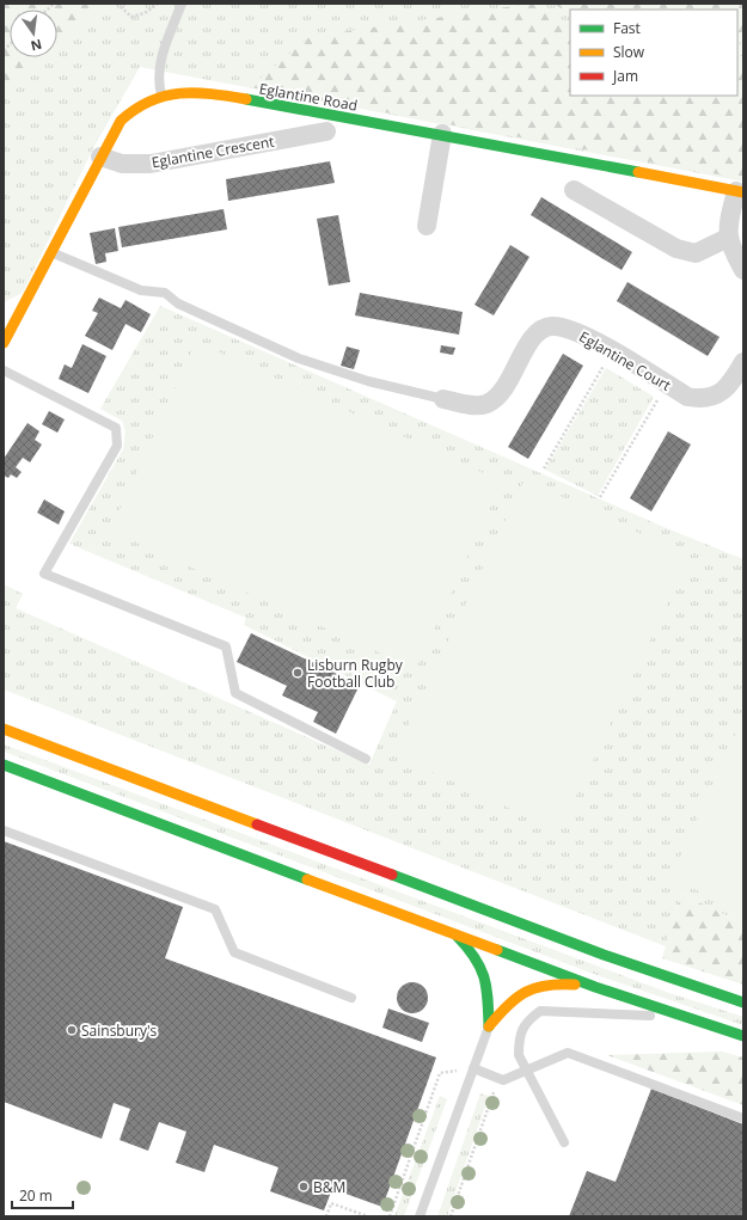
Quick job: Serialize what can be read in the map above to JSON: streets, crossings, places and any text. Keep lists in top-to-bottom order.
{
  "streets": {
    "main road": ["Eglantine Road"],
    "street": ["Eglantine Crescent", "Eglantine Court"]
  },
  "crossings": [
    ["Eglantine Road", "Eglantine Crescent"]
  ],
  "places": ["Lisburn Rugby Football Club", "Sainsbury's", "B&M"],
  "legend": ["Fast", "Slow", "Jam"],
  "scale_bar": "20 m",
  "north": "bottom"
}
